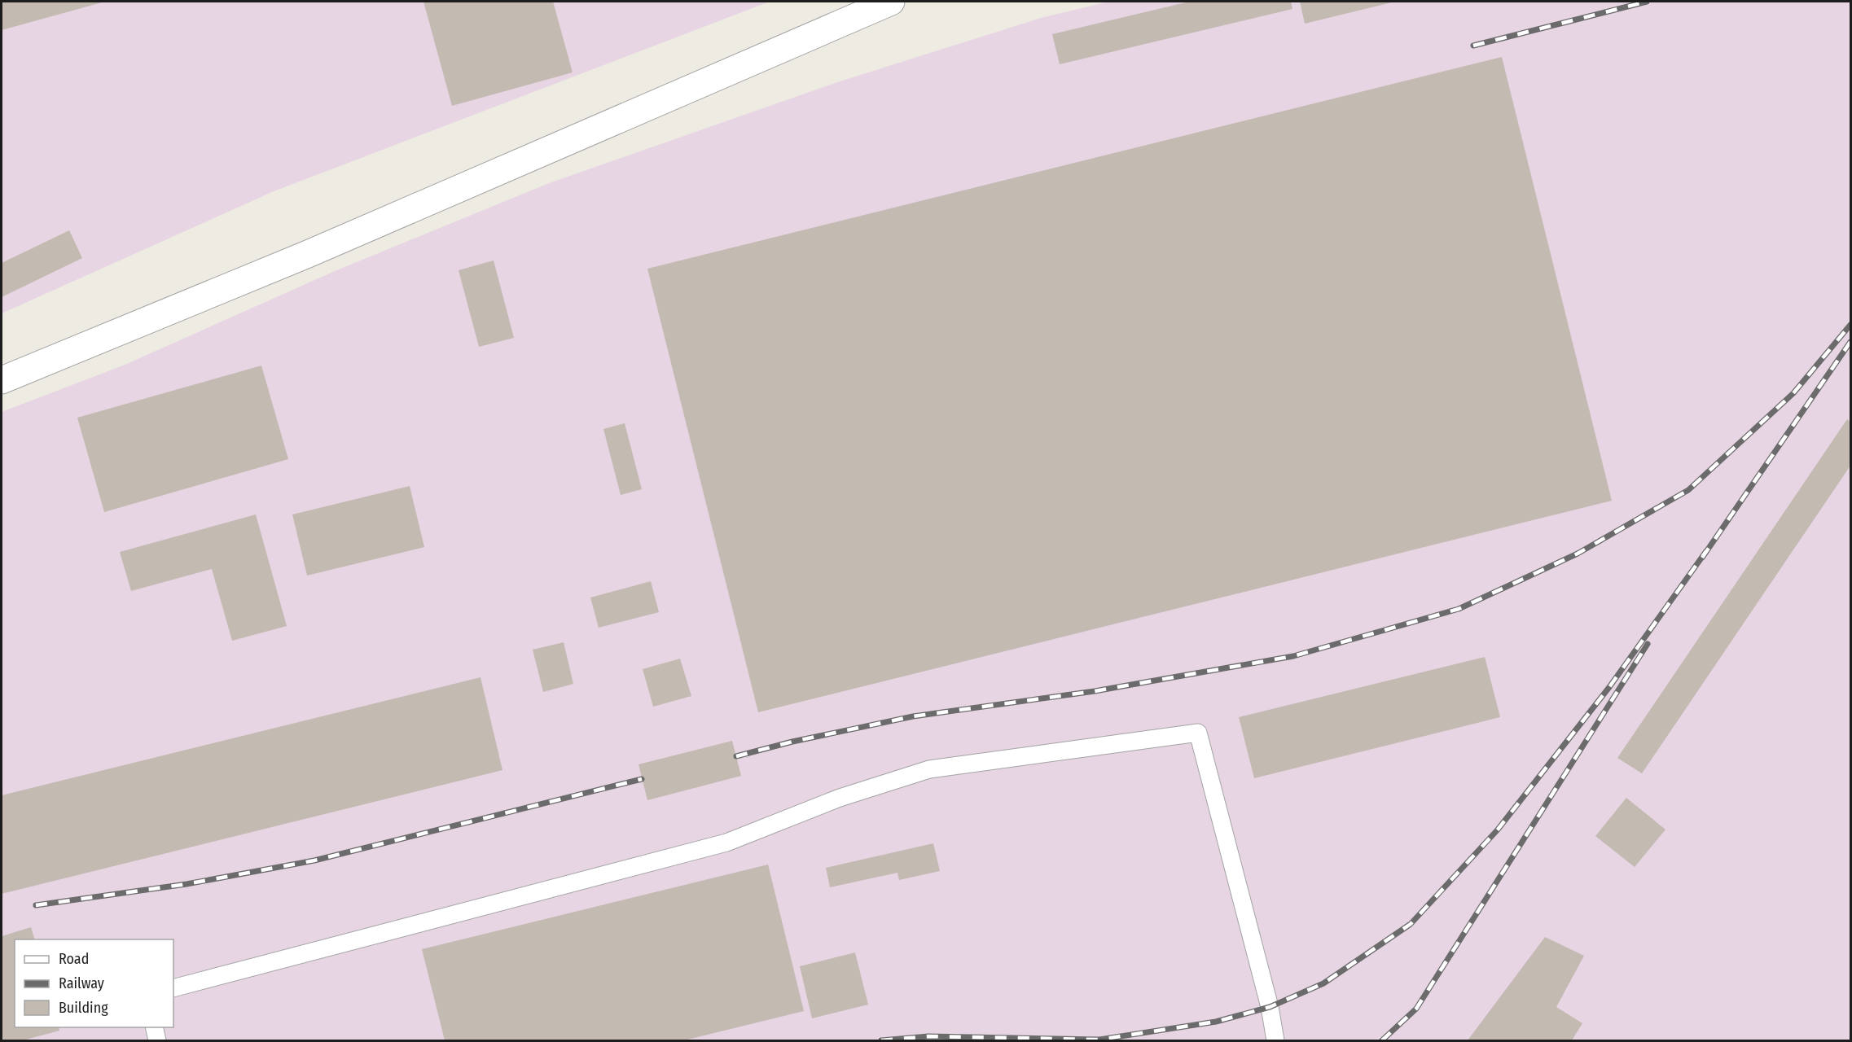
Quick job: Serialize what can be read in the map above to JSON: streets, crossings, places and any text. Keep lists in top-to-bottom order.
{
  "legend": ["Road", "Railway", "Building"]
}
